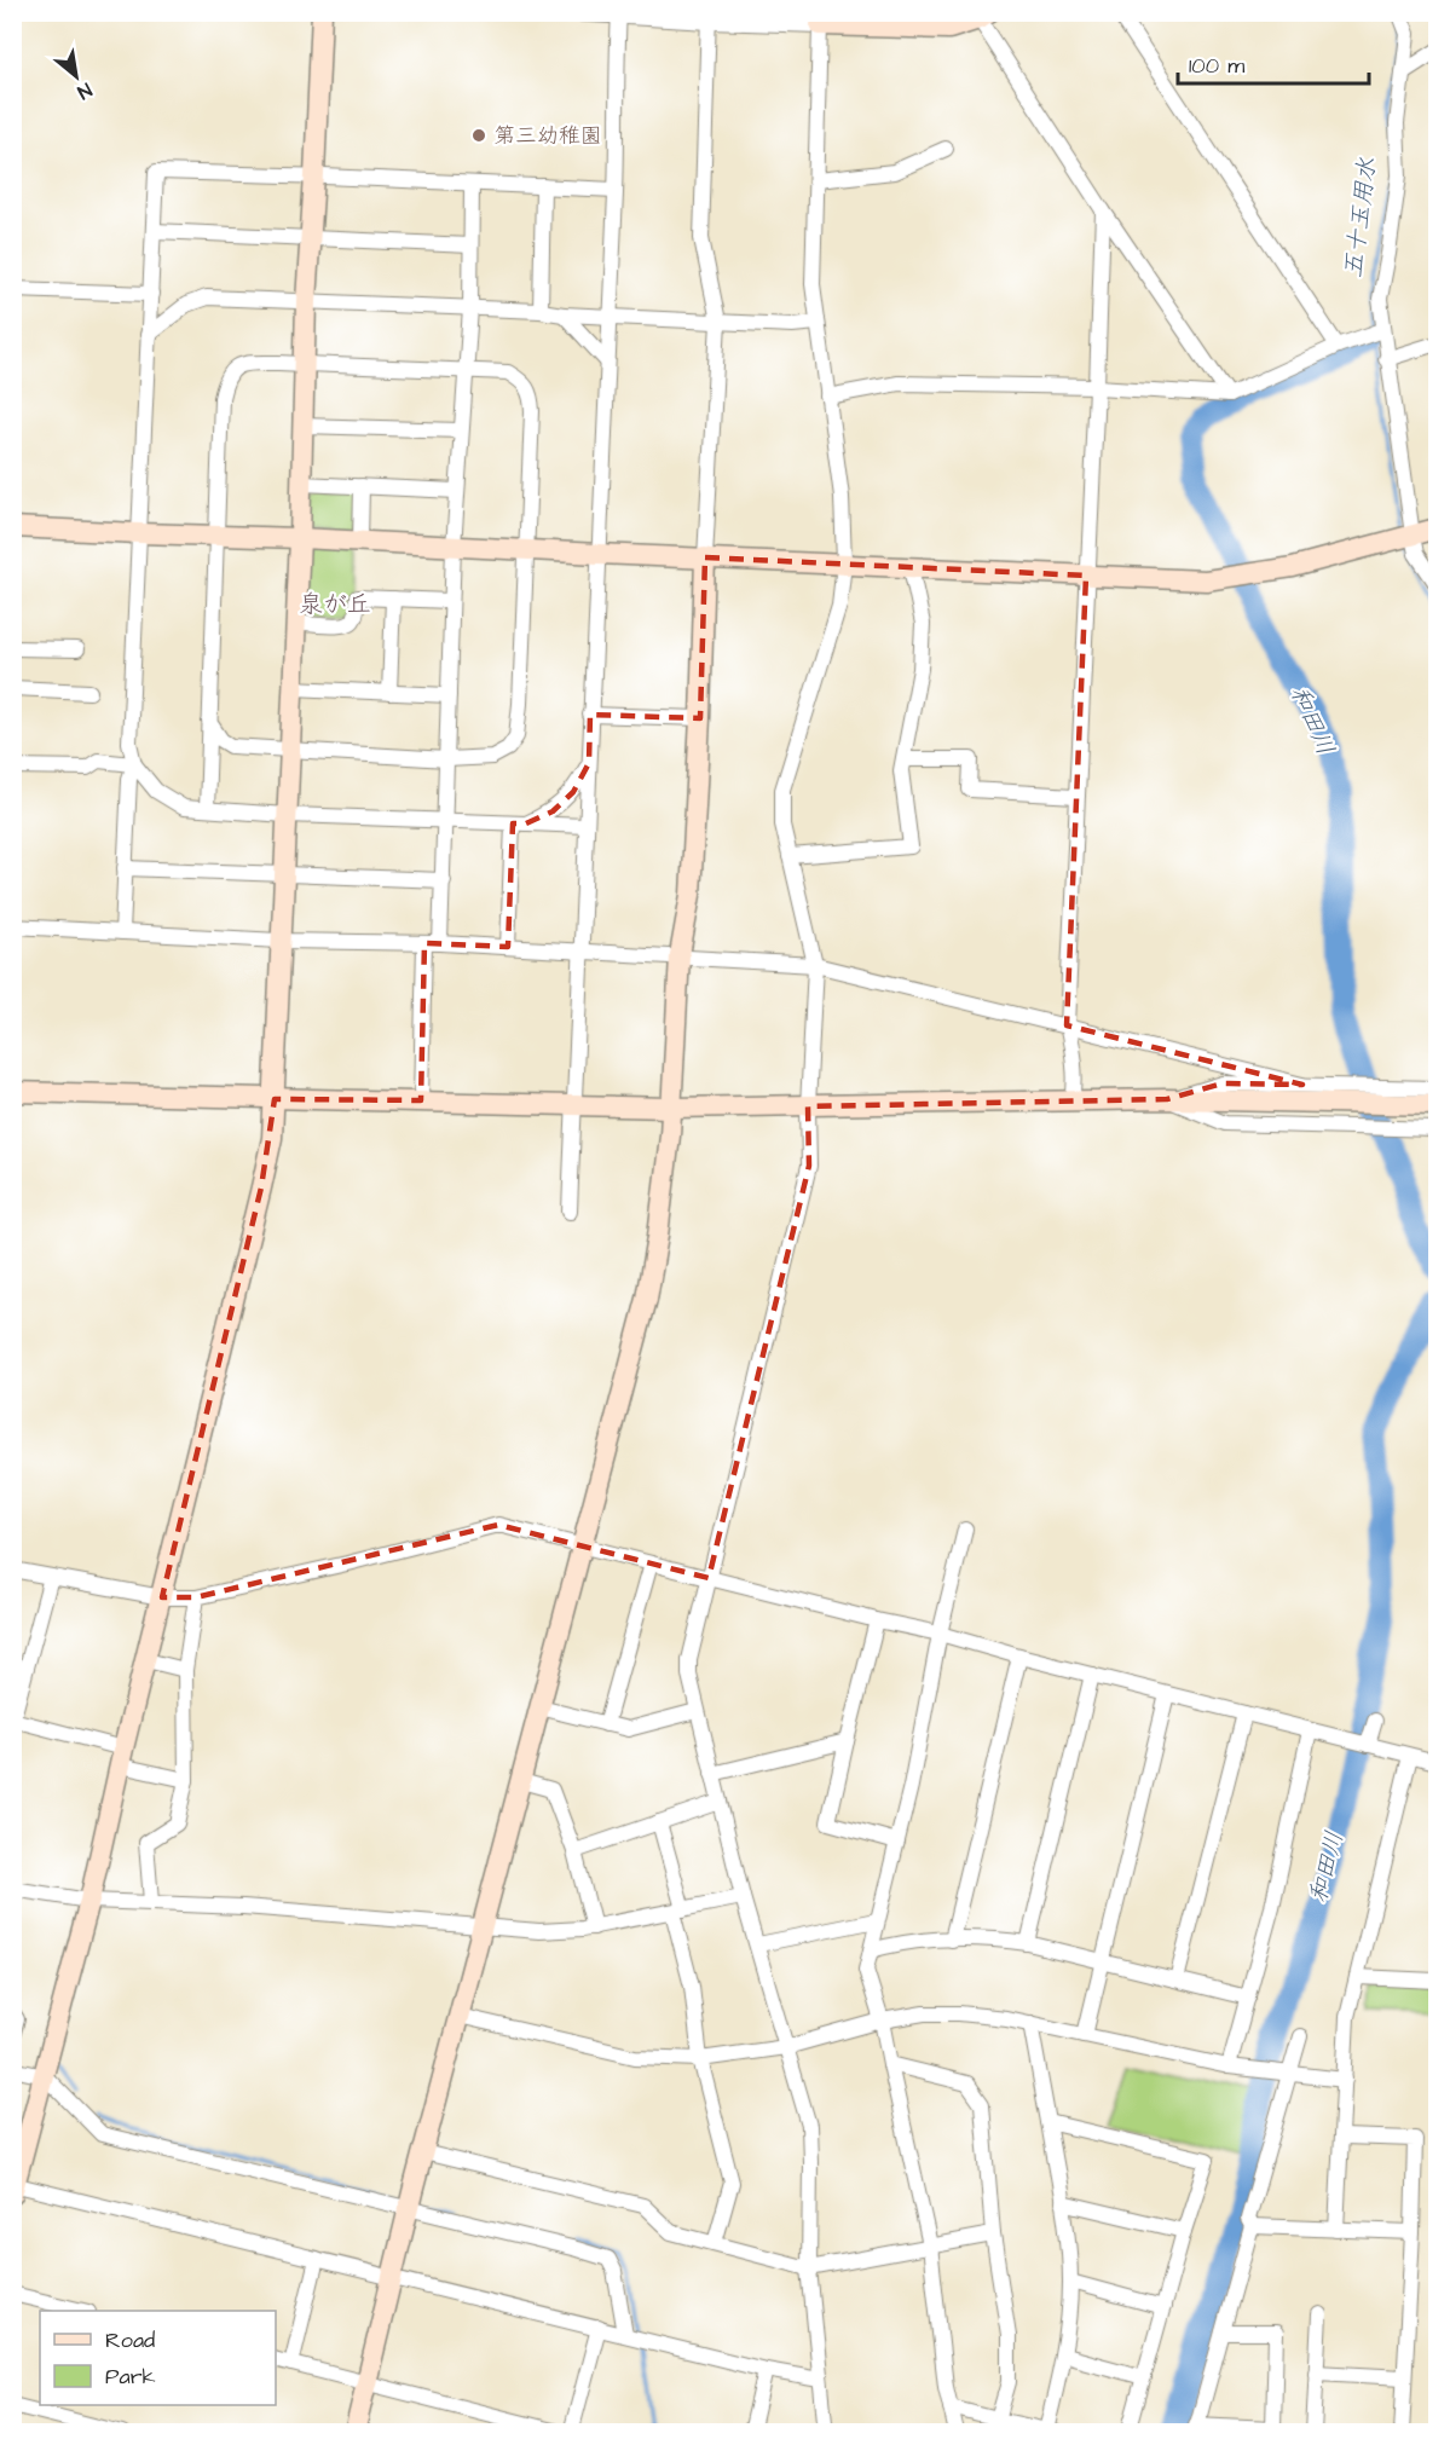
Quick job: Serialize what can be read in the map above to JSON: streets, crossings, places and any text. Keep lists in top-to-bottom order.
{
  "districts": ["泉が丘"],
  "water": ["五十玉用水", "和田川"],
  "places": ["第三幼稚園"],
  "legend": ["Road", "Park"],
  "scale_bar": "100 m",
  "north": "bottom right"
}
